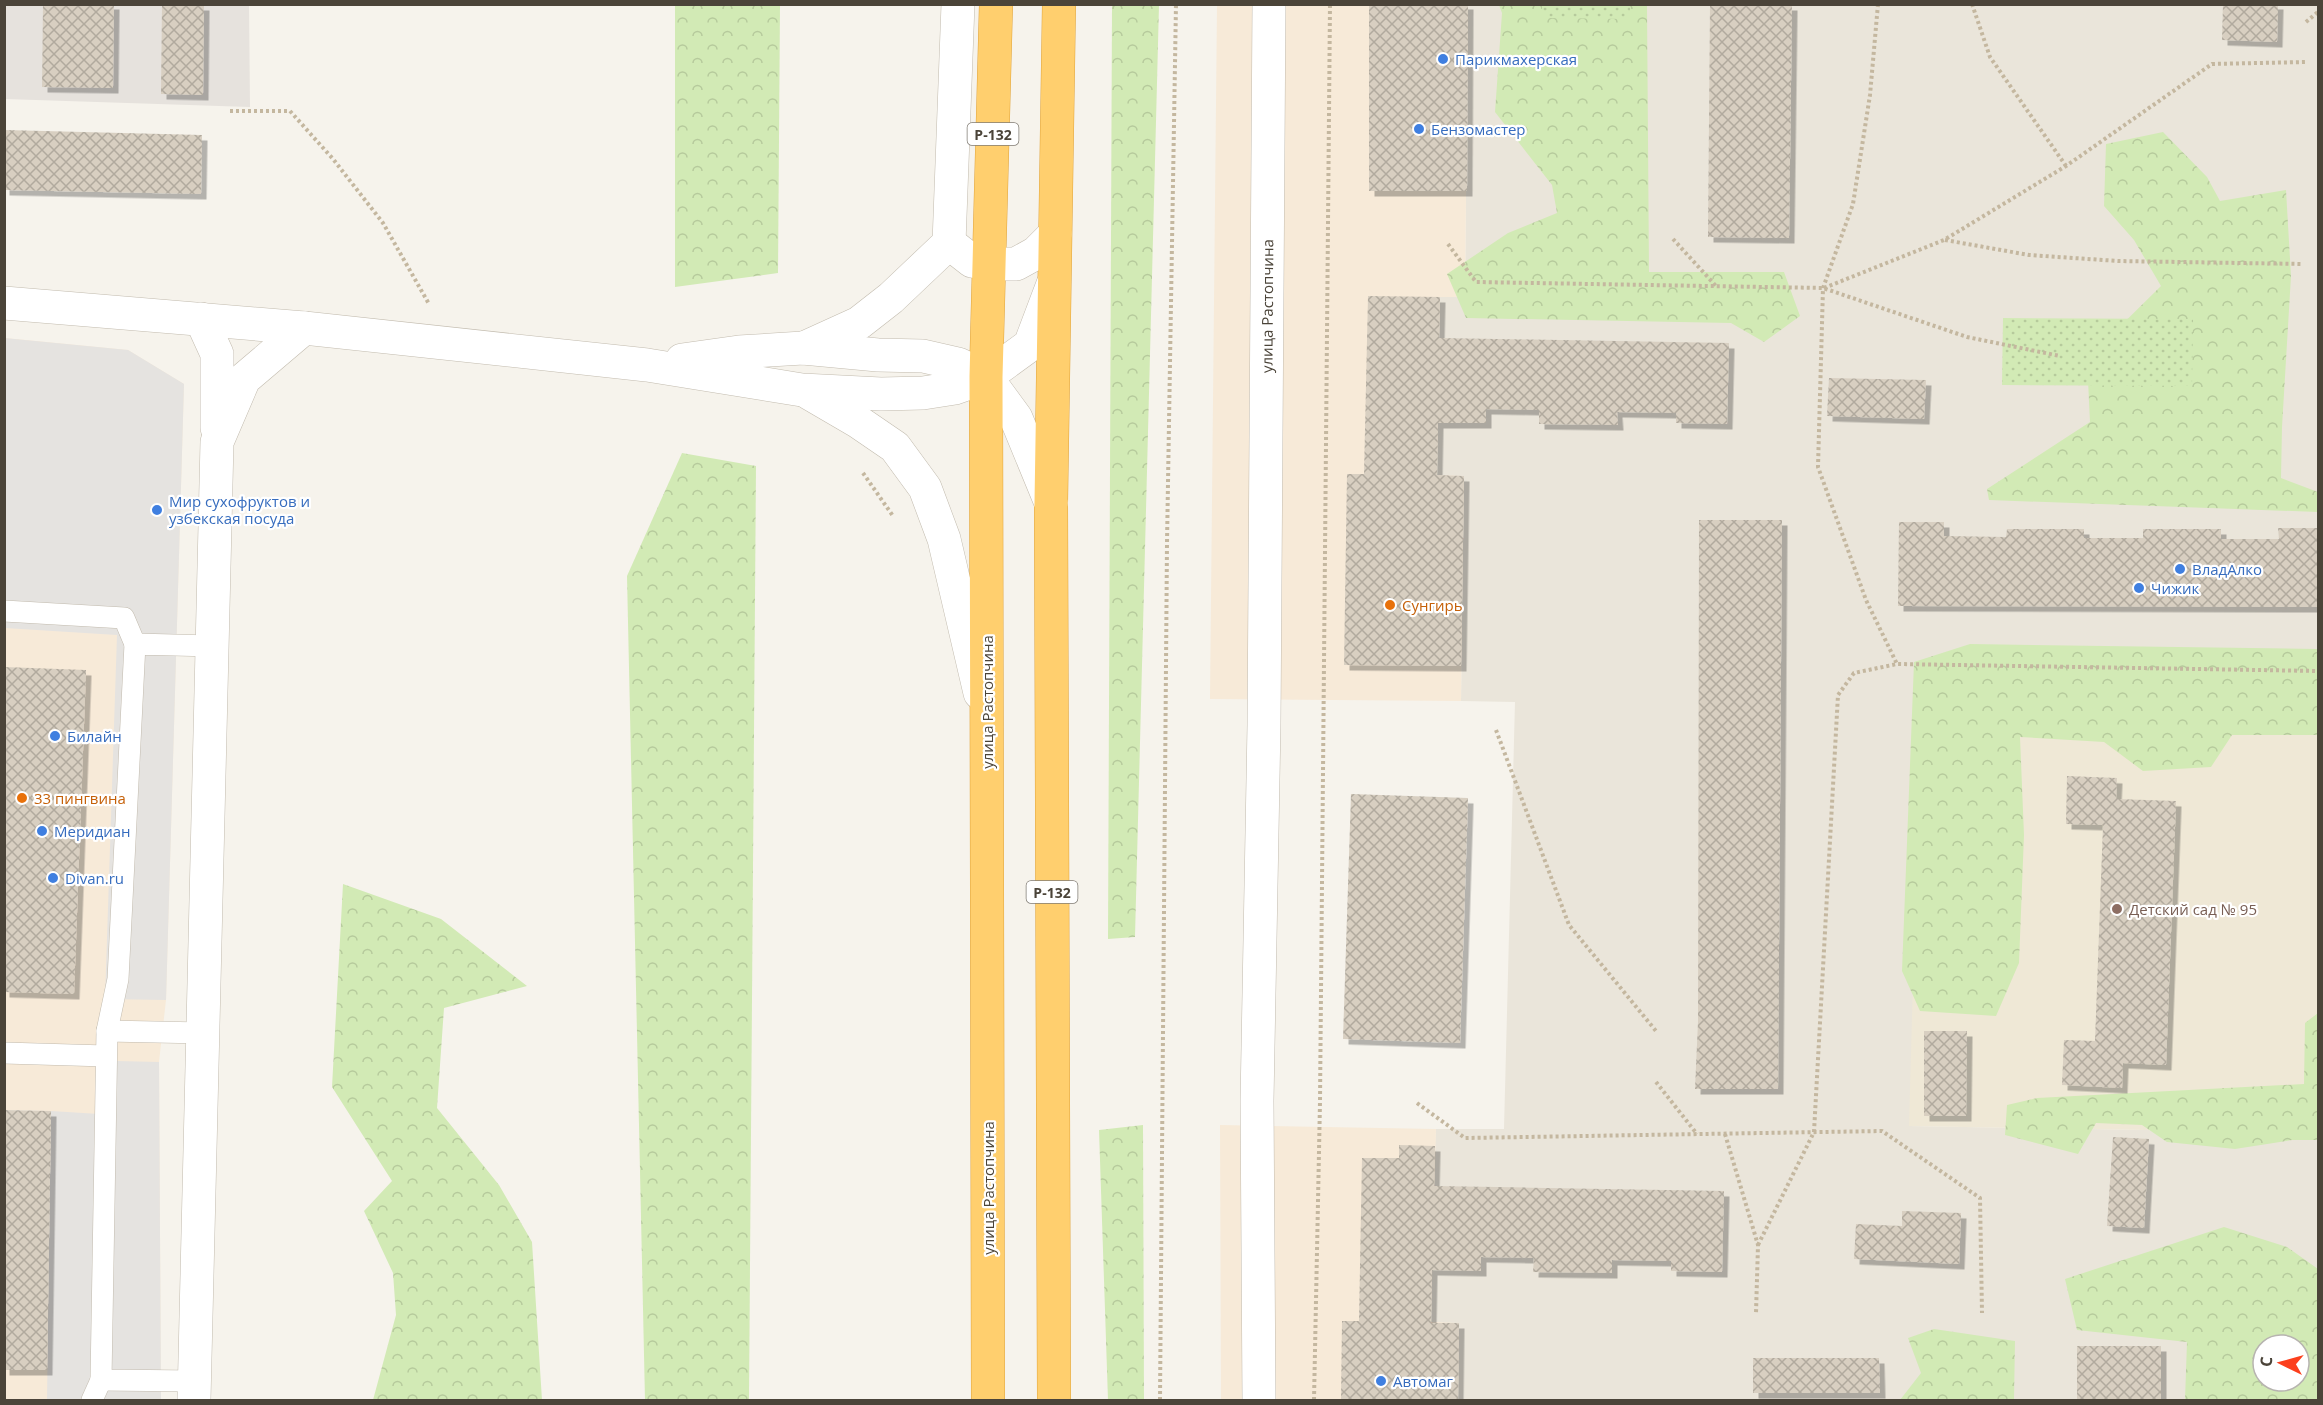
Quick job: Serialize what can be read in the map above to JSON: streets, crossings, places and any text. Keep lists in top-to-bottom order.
{
  "streets": {
    "highway": ["Р-132", "улица Растопчина"]
  },
  "places": [
    "Парикмахерская",
    "Бензомастер",
    "Мир сухофруктов и узбекская посуда",
    "ВладАлко",
    "Чижик",
    "Сунгирь",
    "Билайн",
    "33 пингвина",
    "Меридиан",
    "Divan.ru",
    "Детский сад № 95",
    "Автомаг"
  ],
  "north": "left"
}
